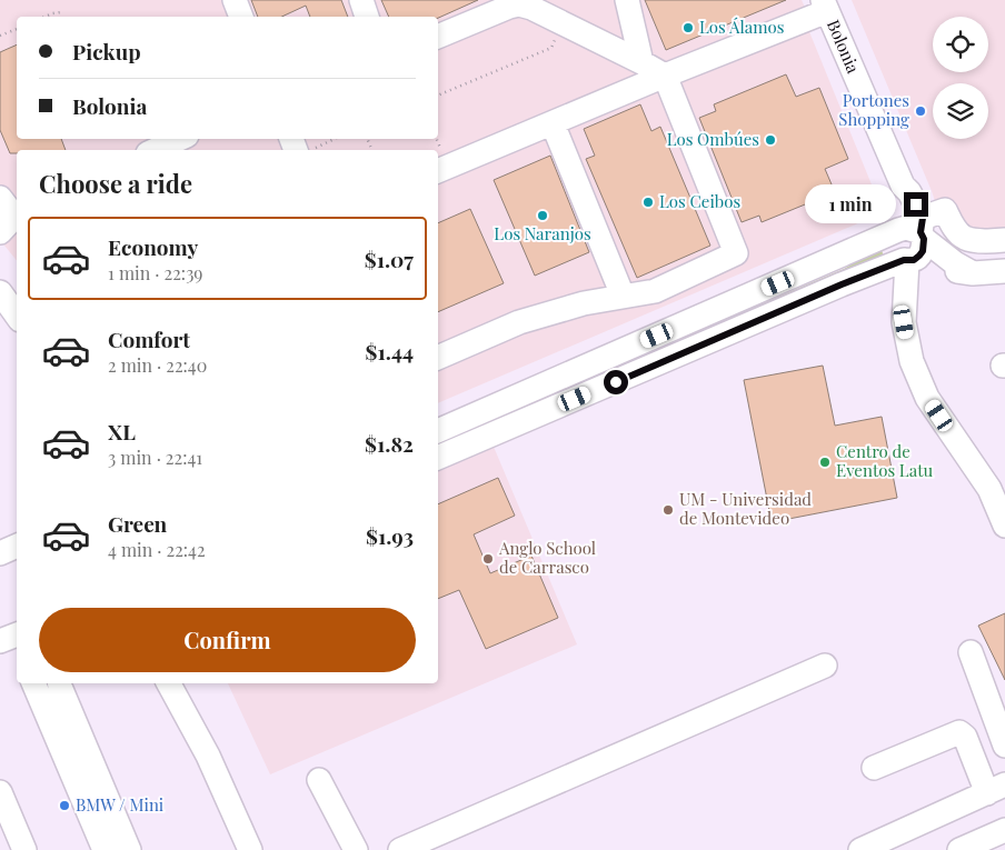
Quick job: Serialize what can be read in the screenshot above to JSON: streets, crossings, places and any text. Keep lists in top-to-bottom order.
{
  "streets": {
    "street": ["Bolonia"]
  },
  "places": [
    "Los Álamos",
    "Portones Shopping",
    "Los Ombúes",
    "Los Ceibos",
    "Los Naranjos",
    "Centro de Eventos Latu",
    "UM - Universidad de Montevideo",
    "Anglo School de Carrasco",
    "BMW / Mini"
  ],
  "page": {
    "banner": ["Pickup", "Bolonia"],
    "heading": "Choose a ride",
    "bubble": "1 min",
    "list": [
      {
        "name": "Economy",
        "note": "1 min · 22:39",
        "value": "$1.07"
      },
      {
        "name": "Comfort",
        "note": "2 min · 22:40",
        "value": "$1.44"
      },
      {
        "name": "XL",
        "note": "3 min · 22:41",
        "value": "$1.82"
      },
      {
        "name": "Green",
        "note": "4 min · 22:42",
        "value": "$1.93"
      }
    ],
    "buttons": "Confirm"
  }
}
